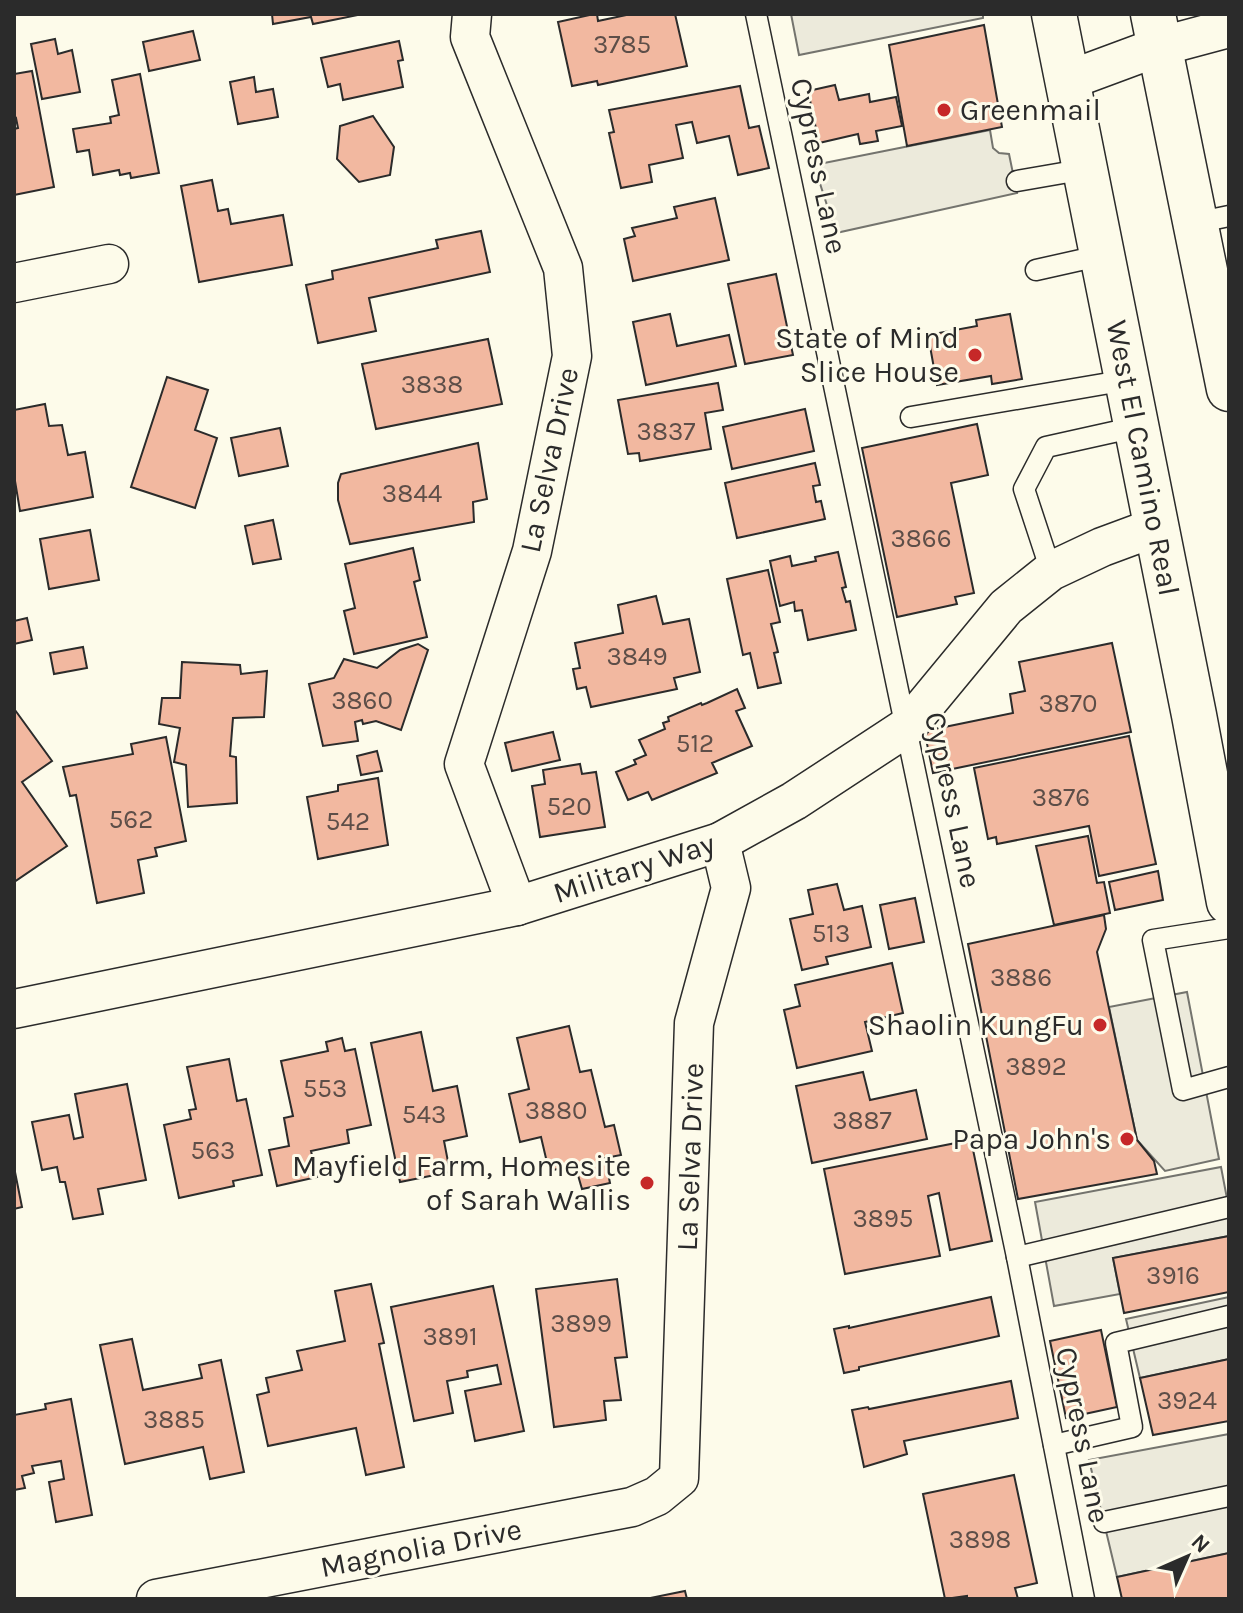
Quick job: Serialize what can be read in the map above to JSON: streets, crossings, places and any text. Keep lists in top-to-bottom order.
{
  "streets": {
    "main road": ["West El Camino Real"],
    "street": ["La Selva Drive", "Military Way", "Magnolia Drive"],
    "lane": ["Cypress Lane"]
  },
  "crossings": [
    ["Cypress Lane", "Military Way"],
    ["West El Camino Real", "Military Way"],
    ["La Selva Drive", "Military Way"],
    ["La Selva Drive", "Magnolia Drive"]
  ],
  "places": [
    "Greenmail",
    "State of Mind Slice House",
    "Shaolin KungFu",
    "Papa John's",
    "Mayfield Farm, Homesite of Sarah Wallis"
  ],
  "house_numbers": [
    "3785",
    "3838",
    "3837",
    "3844",
    "3866",
    "3849",
    "3860",
    "3870",
    "512",
    "3876",
    "520",
    "562",
    "542",
    "513",
    "3886",
    "3892",
    "553",
    "3880",
    "543",
    "3887",
    "563",
    "3895",
    "3916",
    "3899",
    "3891",
    "3924",
    "3885",
    "3898"
  ],
  "north": "top right"
}
